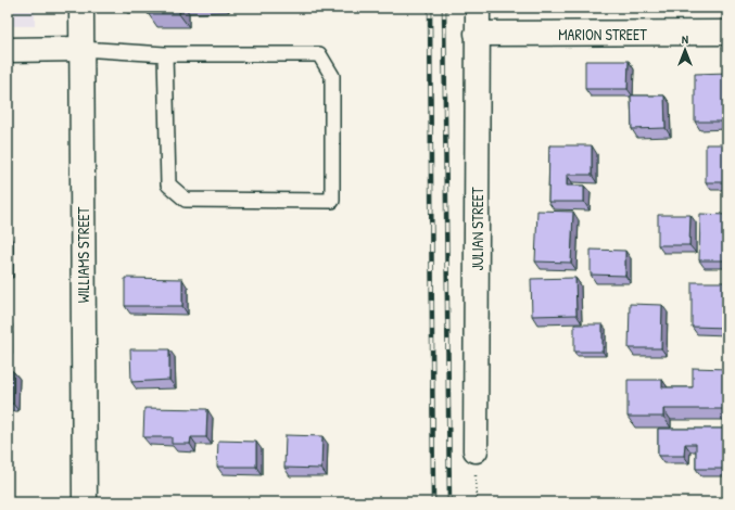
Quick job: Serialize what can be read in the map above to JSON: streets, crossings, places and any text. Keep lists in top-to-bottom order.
{
  "streets": {
    "street": ["MARION STREET", "JULIAN STREET", "WILLIAMS STREET"]
  },
  "crossings": [
    ["MARION STREET", "JULIAN STREET"]
  ],
  "north": "top"
}
